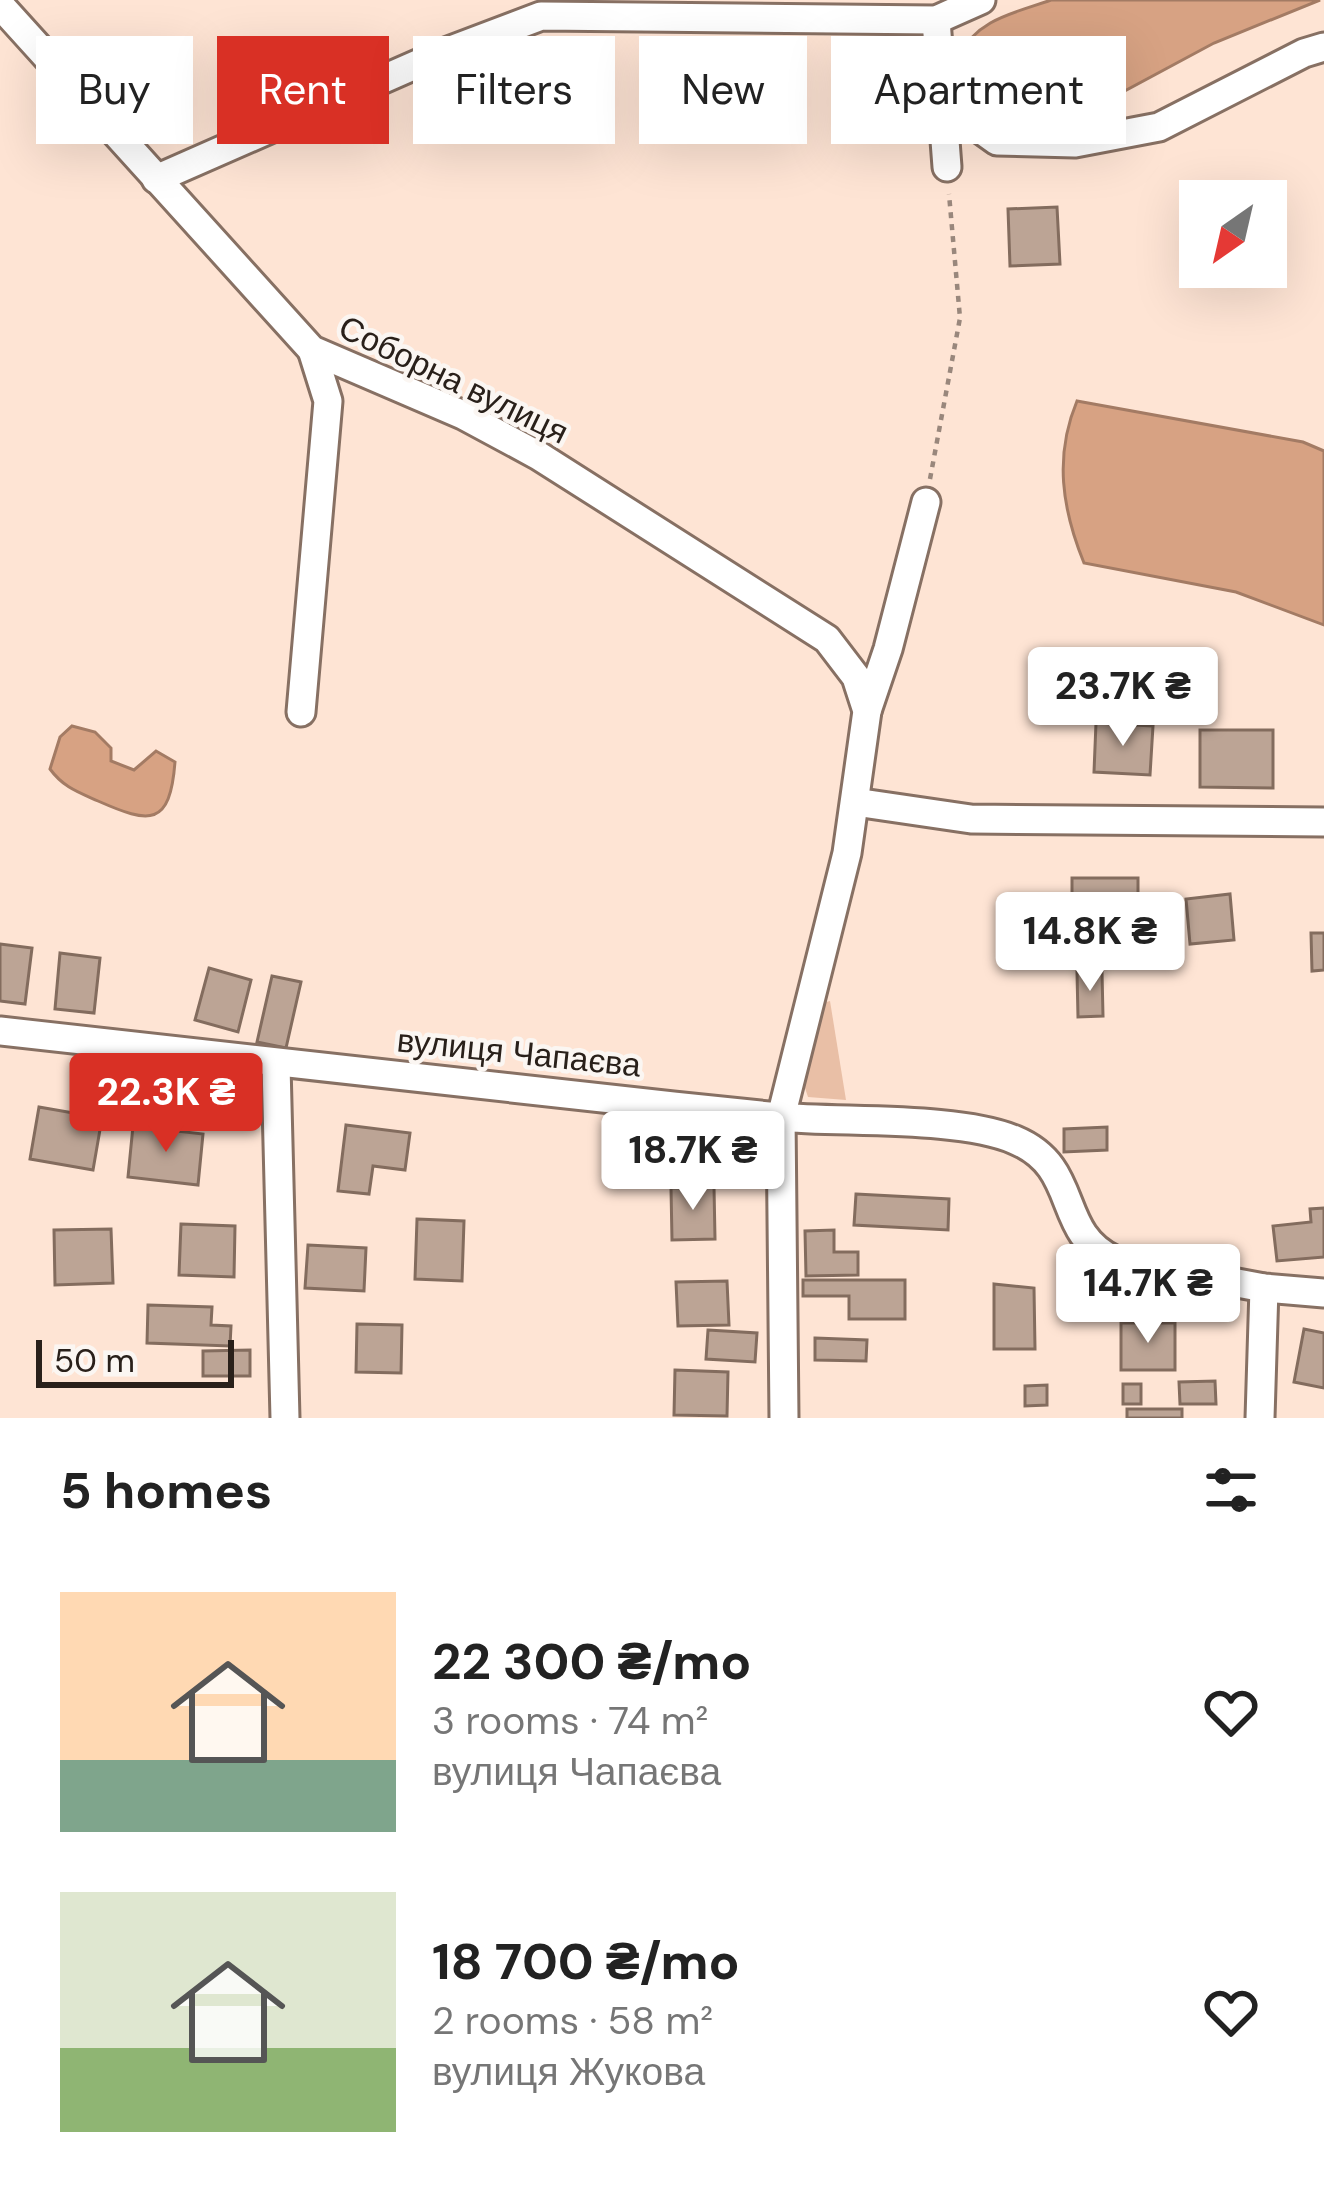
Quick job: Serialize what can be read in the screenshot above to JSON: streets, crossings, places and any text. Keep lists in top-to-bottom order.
{
  "streets": {
    "street": ["Соборна вулиця", "вулиця Чапаєва"]
  },
  "scale_bar": "50 m",
  "north": "bottom left",
  "page": {
    "chip": [
      "Buy",
      "Rent",
      "Filters",
      "New",
      "Apartment"
    ],
    "price": [
      "23.7K ₴",
      "14.8K ₴",
      "22.3K ₴",
      "18.7K ₴",
      "14.7K ₴"
    ],
    "scale": "50 m",
    "heading": "5 homes",
    "list": [
      {
        "name": "22 300 ₴/mo",
        "note": "3 rooms · 74 m² · вулиця Чапаєва"
      },
      {
        "name": "18 700 ₴/mo",
        "note": "2 rooms · 58 m² · вулиця Жукова"
      }
    ]
  }
}
